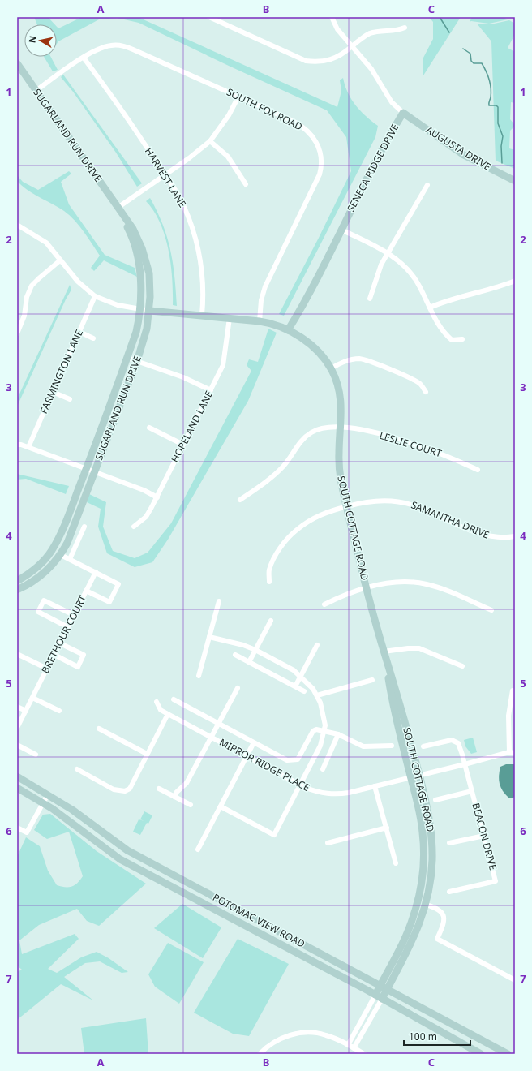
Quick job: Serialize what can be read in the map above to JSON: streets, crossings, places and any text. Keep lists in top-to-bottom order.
{
  "streets": {
    "street": [
      "SOUTH FOX ROAD",
      "SUGARLAND RUN DRIVE",
      "AUGUSTA DRIVE",
      "SENECA RIDGE DRIVE",
      "HARVEST LANE",
      "FARMINGTON LANE",
      "HOPELAND LANE",
      "LESLIE COURT",
      "SAMANTHA DRIVE",
      "SOUTH COTTAGE ROAD",
      "BRETHOUR COURT",
      "MIRROR RIDGE PLACE",
      "BEACON DRIVE",
      "POTOMAC VIEW ROAD"
    ]
  },
  "crossings": [
    ["SOUTH FOX ROAD", "SUGARLAND RUN DRIVE"],
    ["SOUTH FOX ROAD", "HARVEST LANE"],
    ["SOUTH FOX ROAD", "SOUTH COTTAGE ROAD"],
    ["SUGARLAND RUN DRIVE", "SOUTH COTTAGE ROAD"],
    ["AUGUSTA DRIVE", "SENECA RIDGE DRIVE"],
    ["SENECA RIDGE DRIVE", "SOUTH COTTAGE ROAD"],
    ["HARVEST LANE", "SOUTH COTTAGE ROAD"],
    ["HOPELAND LANE", "SOUTH COTTAGE ROAD"],
    ["LESLIE COURT", "SOUTH COTTAGE ROAD"],
    ["SAMANTHA DRIVE", "SOUTH COTTAGE ROAD"],
    ["SOUTH COTTAGE ROAD", "MIRROR RIDGE PLACE"],
    ["SOUTH COTTAGE ROAD", "POTOMAC VIEW ROAD"],
    ["MIRROR RIDGE PLACE", "BEACON DRIVE"]
  ],
  "scale_bar": "100 m",
  "north": "left",
  "grid": {
    "columns": ["A", "B", "C"],
    "rows": [
      "1",
      "2",
      "3",
      "4",
      "5",
      "6",
      "7"
    ]
  }
}
